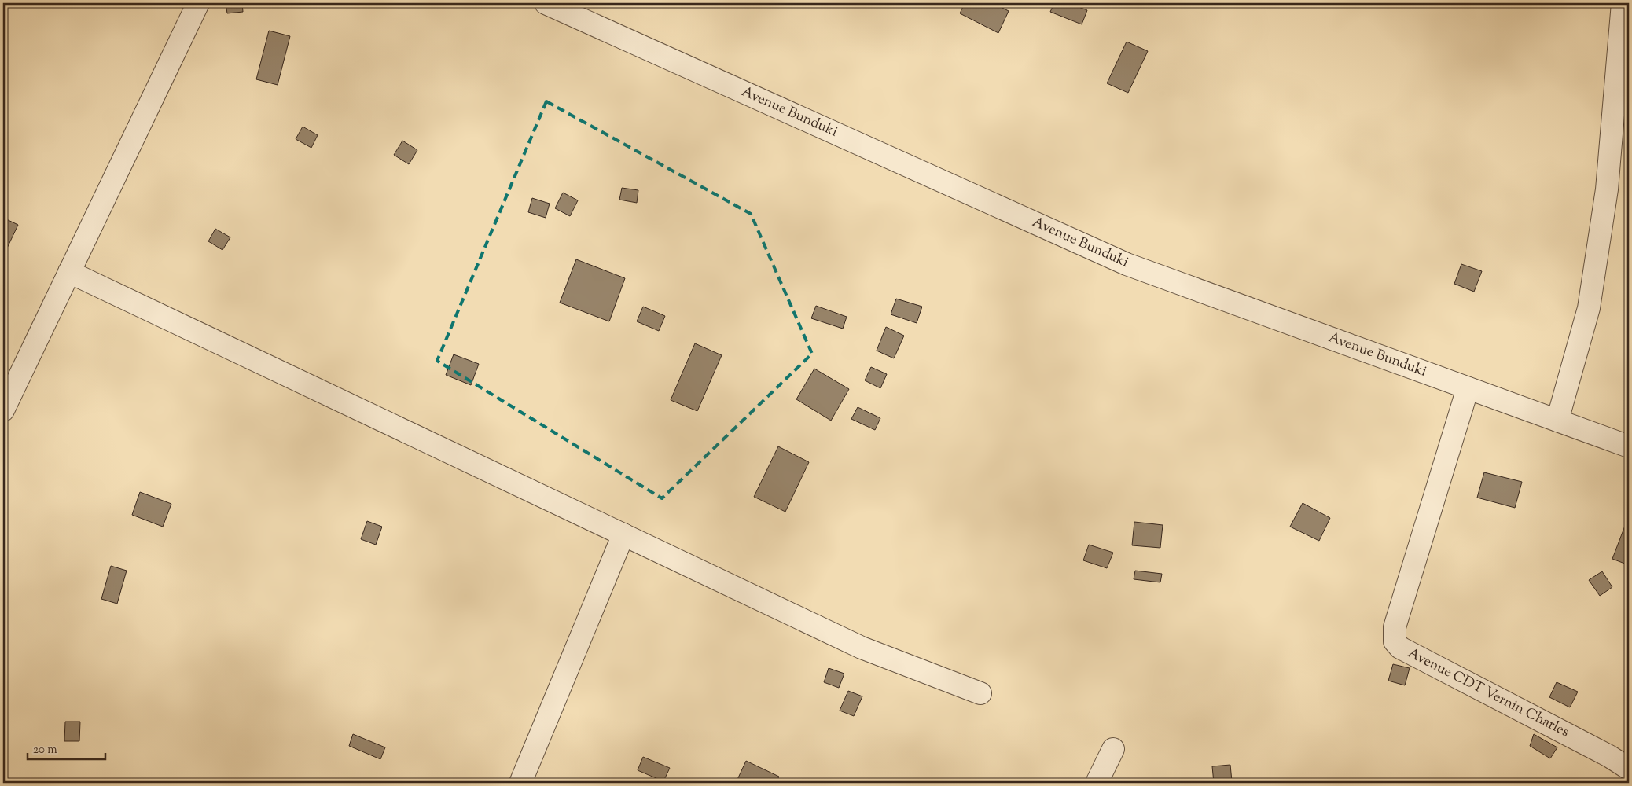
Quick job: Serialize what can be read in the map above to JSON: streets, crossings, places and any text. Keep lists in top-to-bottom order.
{
  "streets": {
    "street": ["Avenue Bunduki", "Avenue CDT Vernin Charles"]
  },
  "crossings": [
    ["Avenue Bunduki", "Avenue CDT Vernin Charles"]
  ],
  "scale_bar": "20 m"
}
